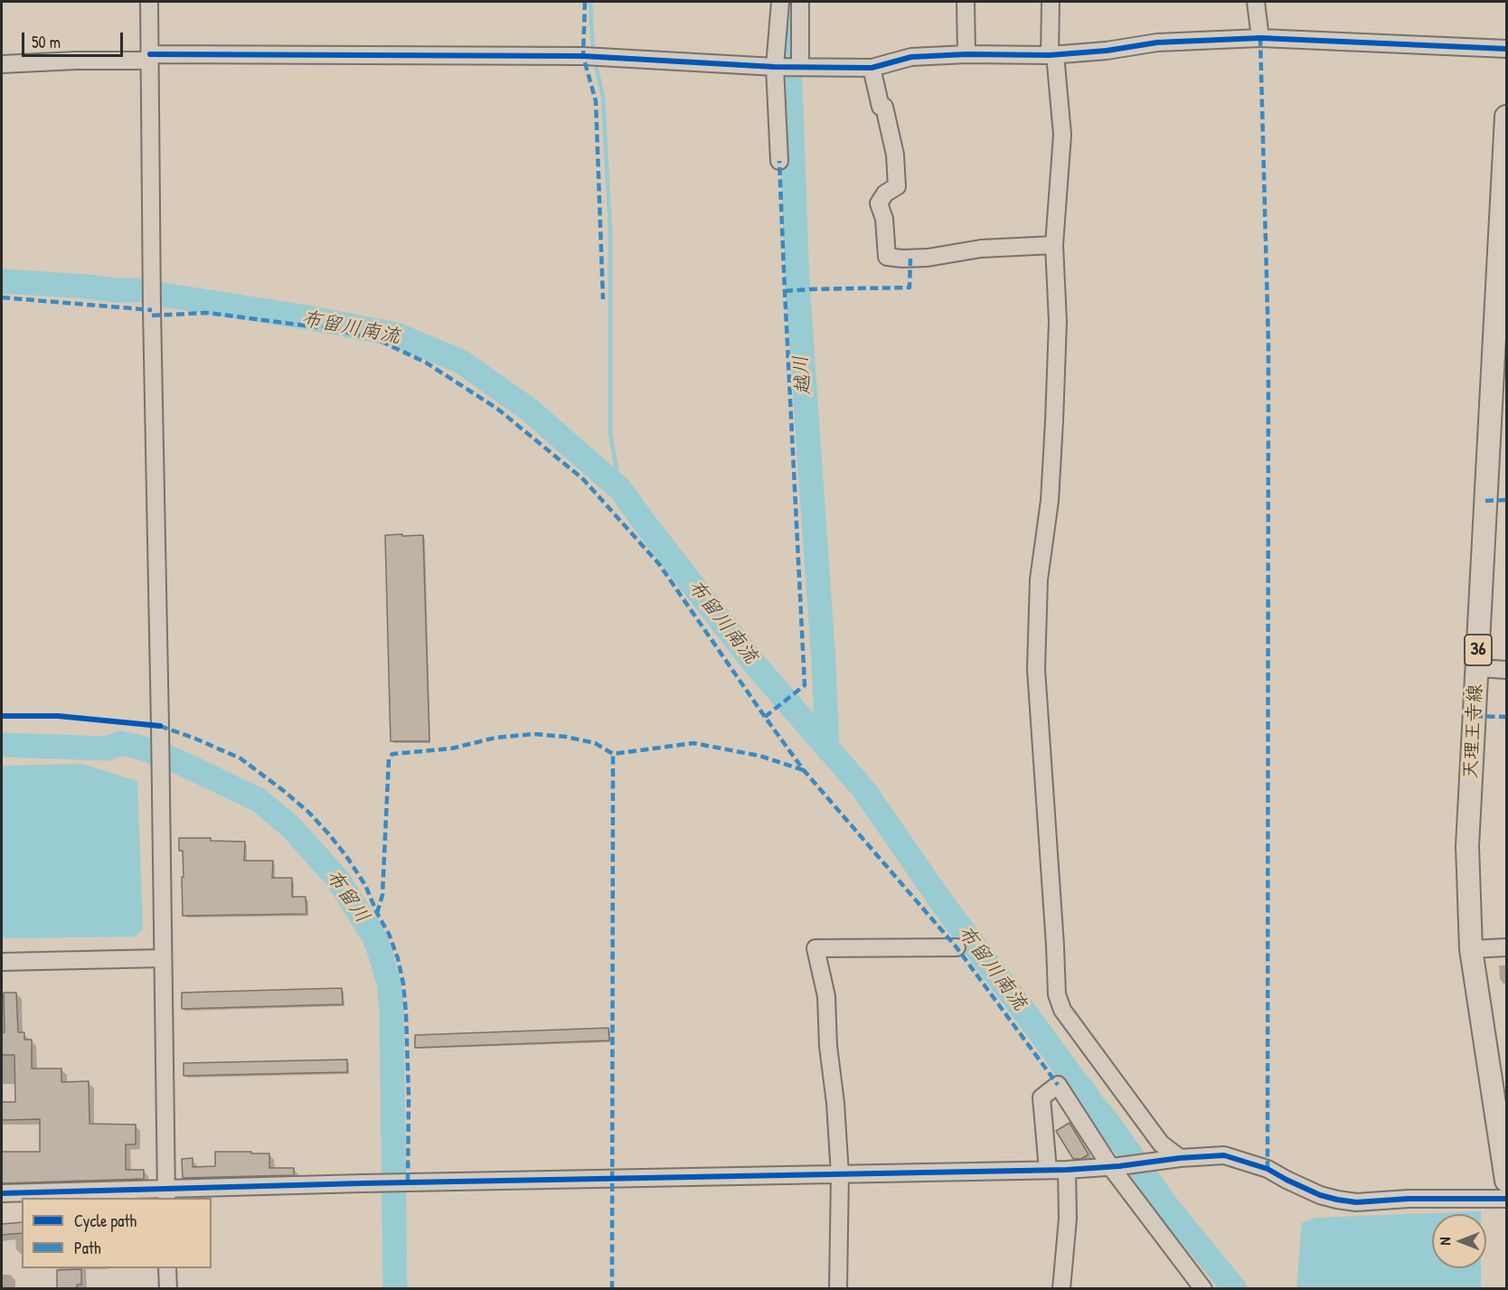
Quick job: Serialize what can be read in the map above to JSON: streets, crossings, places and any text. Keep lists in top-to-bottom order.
{
  "streets": {
    "main road": ["36", "天理王寺線"]
  },
  "water": ["布留川南流", "越川", "布留川"],
  "legend": ["Cycle path", "Path"],
  "scale_bar": "50 m",
  "north": "left"
}
